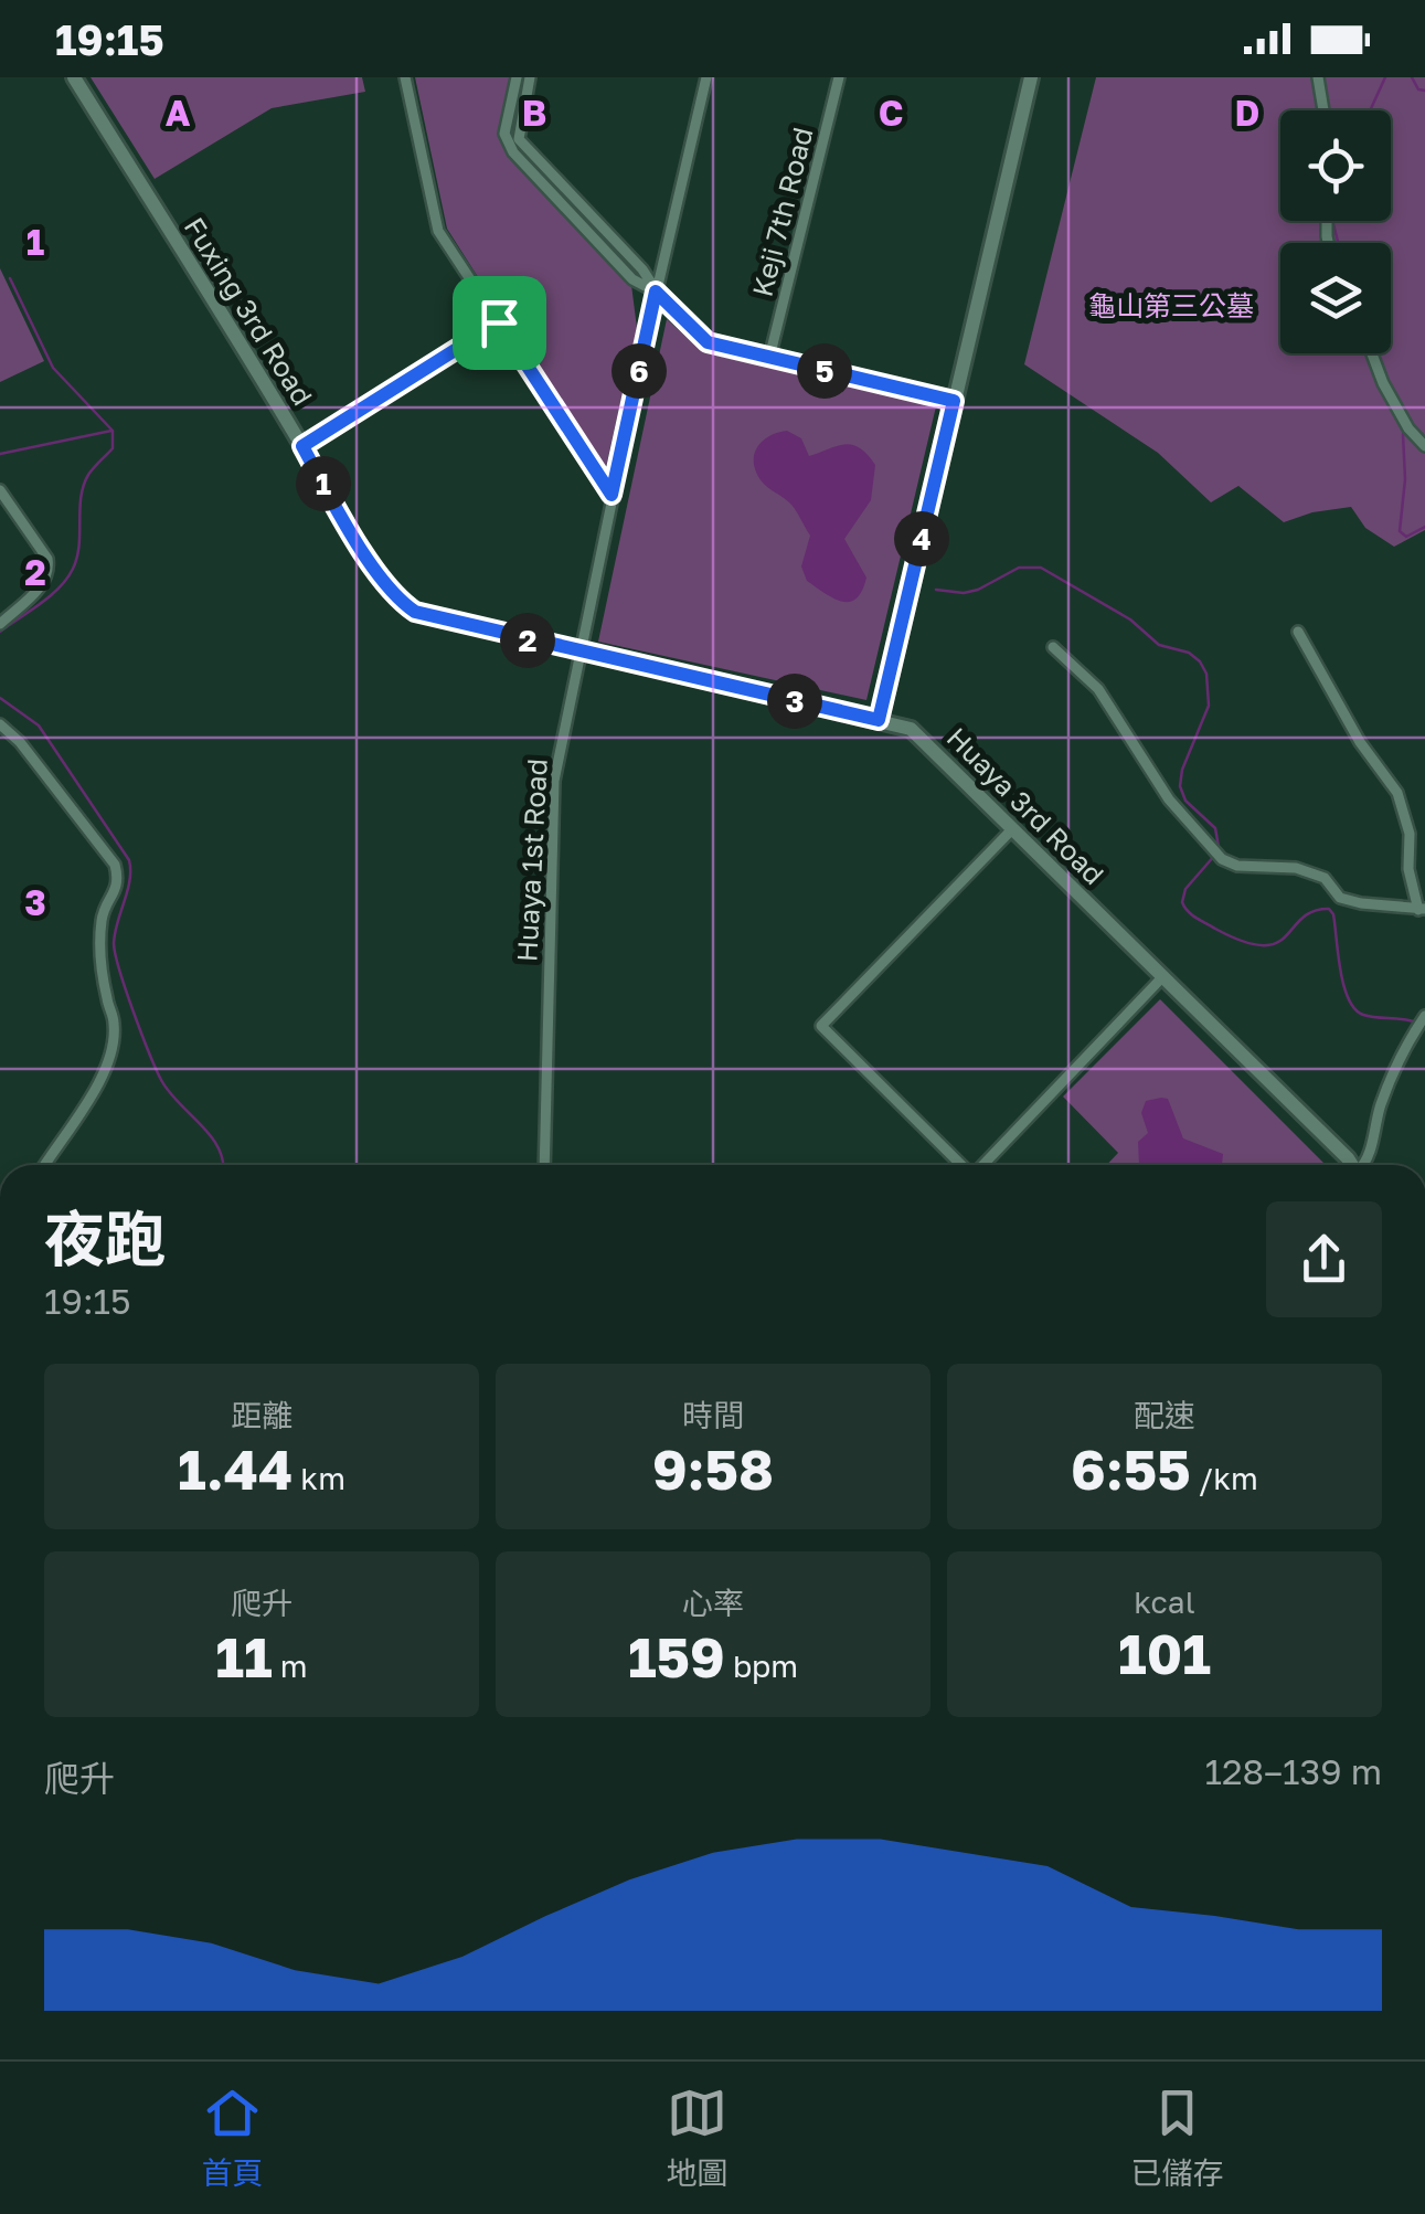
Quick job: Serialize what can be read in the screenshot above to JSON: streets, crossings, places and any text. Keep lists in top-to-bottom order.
{
  "streets": {
    "street": [
      "Keji 7th Road",
      "Fuxing 3rd Road",
      "Huaya 3rd Road",
      "Huaya 1st Road"
    ]
  },
  "crossings": [
    ["Fuxing 3rd Road", "Huaya 3rd Road"],
    ["Fuxing 3rd Road", "Huaya 1st Road"]
  ],
  "parks": ["龜山第三公墓"],
  "page": {
    "status": "19:15",
    "pins": [
      "5",
      "6",
      "1",
      "4",
      "2",
      "3"
    ],
    "heading": ["夜跑", "19:15"],
    "stats": [
      ["距離", "1.44 km"],
      ["時間", "9:58"],
      ["配速", "6:55 /km"],
      ["爬升", "11 m"],
      ["心率", "159 bpm"],
      ["kcal", "101"]
    ],
    "chart": ["爬升", "128–139 m"],
    "tabs": ["首頁", "地圖", "已儲存"]
  },
  "grid": {
    "columns": [
      "A",
      "B",
      "C",
      "D"
    ],
    "rows": ["1", "2", "3"]
  }
}
